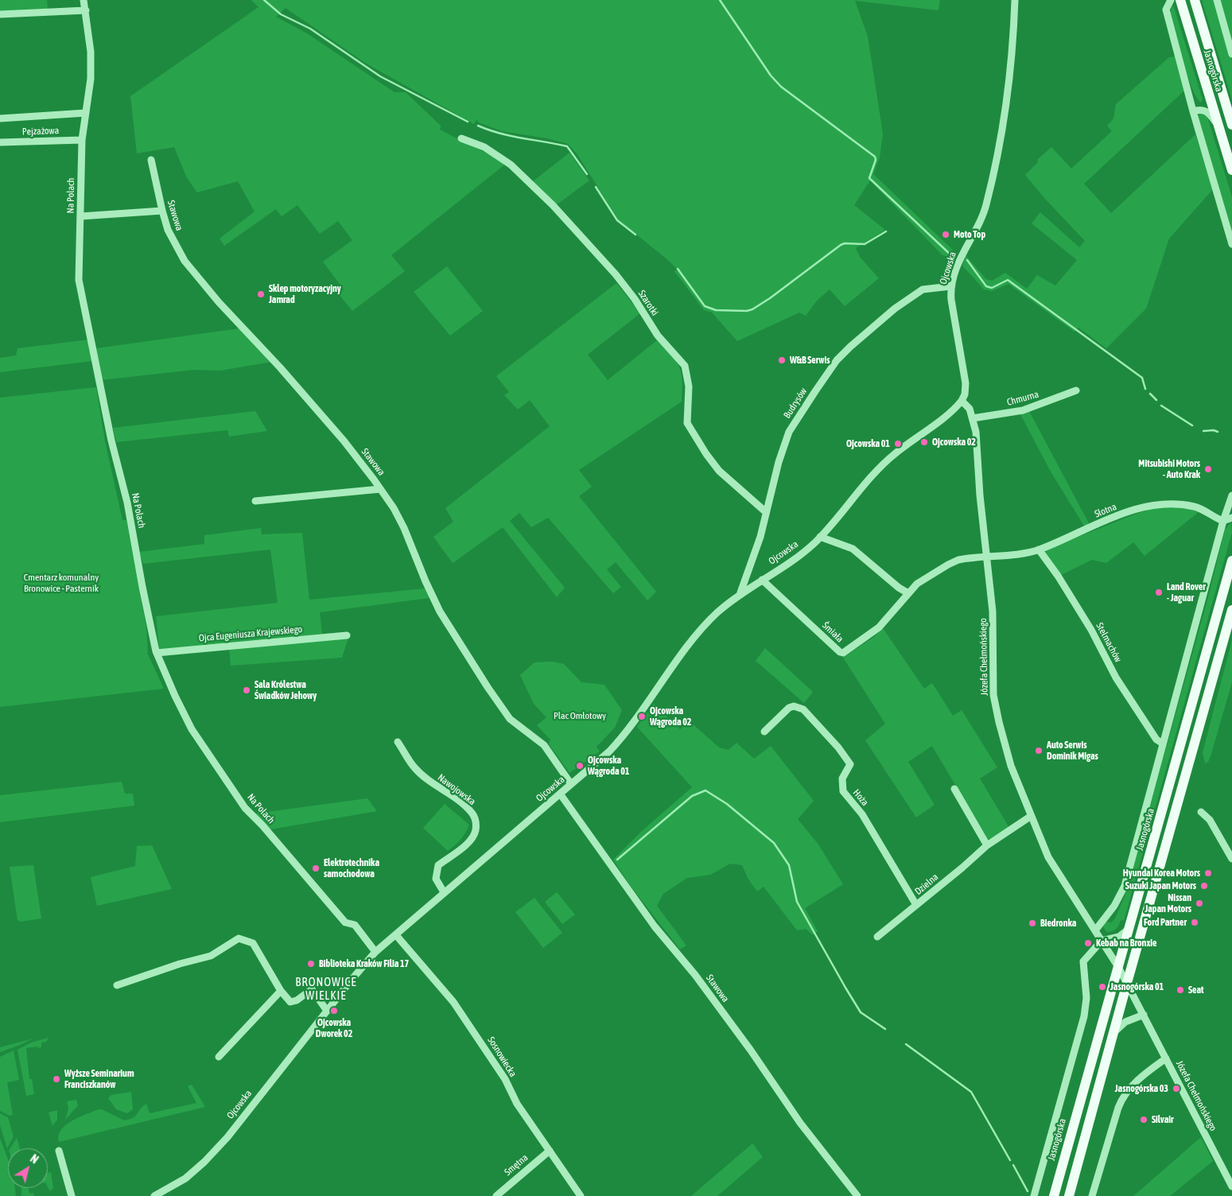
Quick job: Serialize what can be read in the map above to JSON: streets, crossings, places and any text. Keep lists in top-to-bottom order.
{
  "streets": {
    "main road": ["Jasnogórska"],
    "street": [
      "Pejzażowa",
      "Na Polach",
      "Stawowa",
      "Ojcowska",
      "Szarotki",
      "Chmurna",
      "Budrysów",
      "Słotna",
      "Śmiała",
      "Ojca Eugeniusza Krajewskiego",
      "Stelmachów",
      "Józefa Chełmońskiego",
      "Nawojowska",
      "Hoża",
      "Dzielna",
      "Sosnowiecka",
      "Smętna"
    ]
  },
  "crossings": [
    ["Jasnogórska", "Józefa Chełmońskiego"],
    ["Pejzażowa", "Na Polach"],
    ["Na Polach", "Ojcowska"],
    ["Na Polach", "Ojca Eugeniusza Krajewskiego"],
    ["Stawowa", "Ojcowska"],
    ["Ojcowska", "Budrysów"],
    ["Ojcowska", "Śmiała"],
    ["Ojcowska", "Józefa Chełmońskiego"],
    ["Ojcowska", "Nawojowska"],
    ["Ojcowska", "Sosnowiecka"],
    ["Szarotki", "Budrysów"],
    ["Chmurna", "Józefa Chełmońskiego"],
    ["Słotna", "Śmiała"],
    ["Słotna", "Stelmachów"],
    ["Słotna", "Józefa Chełmońskiego"],
    ["Śmiała", "Józefa Chełmońskiego"],
    ["Józefa Chełmońskiego", "Dzielna"],
    ["Hoża", "Dzielna"],
    ["Sosnowiecka", "Smętna"]
  ],
  "districts": ["BRONOWICE WIELKIE"],
  "parks": ["Cmentarz komunalny Bronowice - Pasternik", "Plac Omłotowy"],
  "places": [
    "Moto Top",
    "Sklep motoryzacyjny Jamrad",
    "W&B Serwis",
    "Ojcowska 02",
    "Ojcowska 01",
    "Mitsubishi Motors - Auto Krak",
    "Land Rover - Jaguar",
    "Sala Królestwa Świadków Jehowy",
    "Ojcowska Wągroda 02",
    "Auto Serwis Dominik Migas",
    "Ojcowska Wągroda 01",
    "Elektrotechnika samochodowa",
    "Hyundai Korea Motors",
    "Suzuki Japan Motors",
    "Nissan Japan Motors",
    "Ford Partner",
    "Biedronka",
    "Kebab na Bronxie",
    "Biblioteka Kraków Filia 17",
    "Jasnogórska 01",
    "Seat",
    "Ojcowska Dworek 02",
    "Wyższe Seminarium Franciszkanów",
    "Jasnogórska 03",
    "Silvair"
  ],
  "north": "top right"
}
